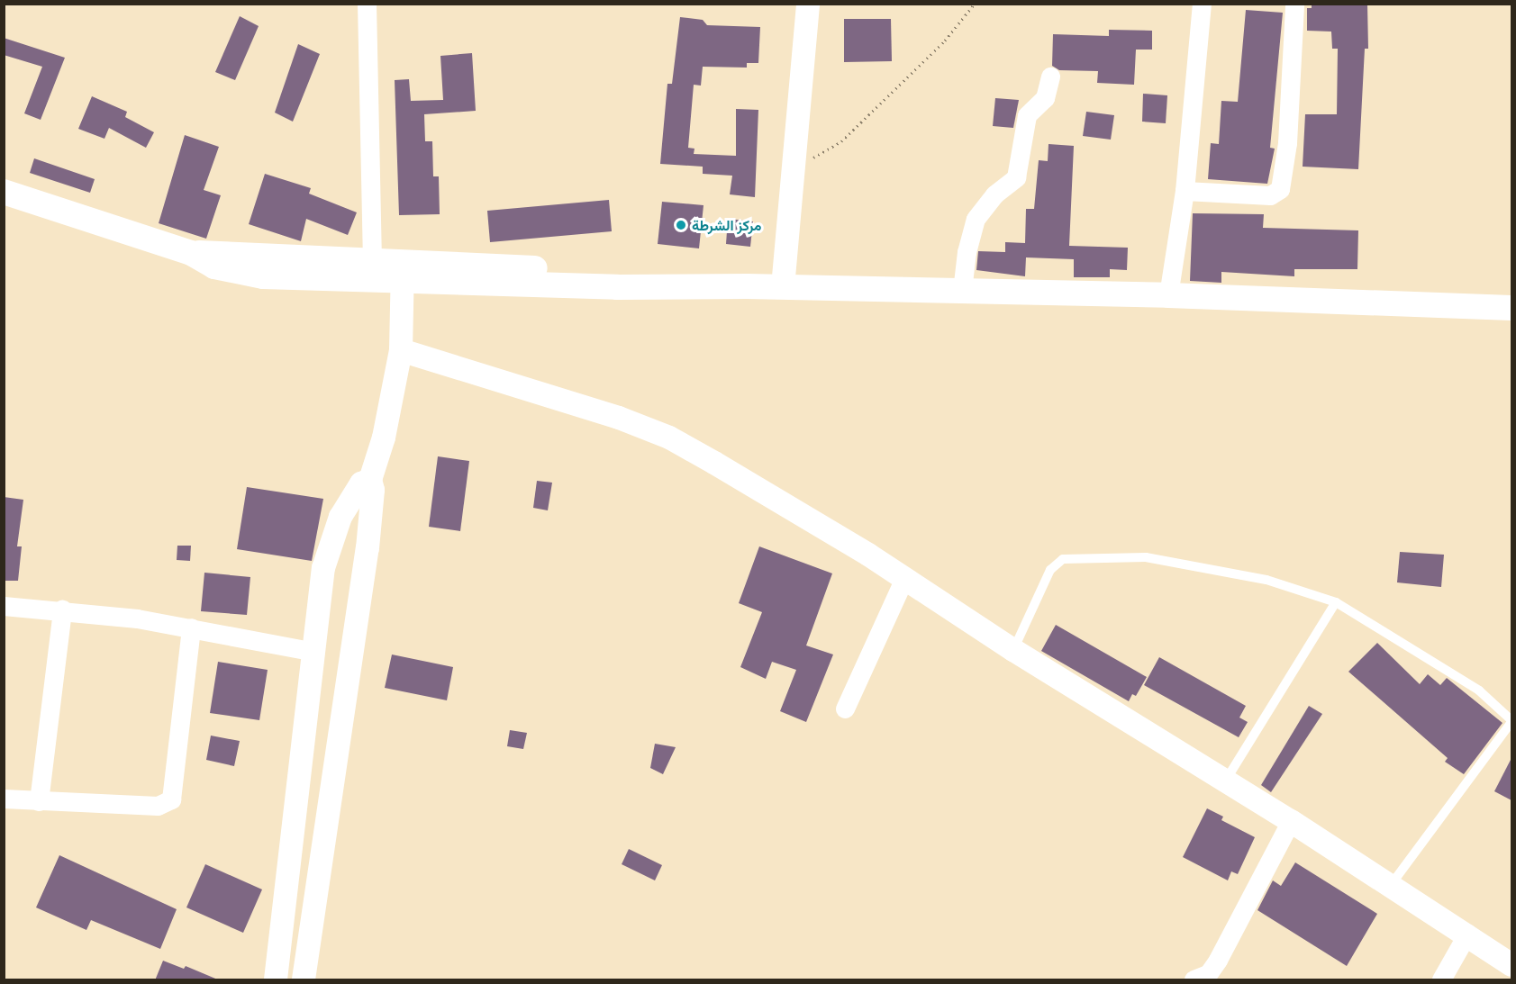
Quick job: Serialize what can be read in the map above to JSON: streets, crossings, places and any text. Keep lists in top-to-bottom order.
{
  "places": ["مركز الشرطة"]
}
